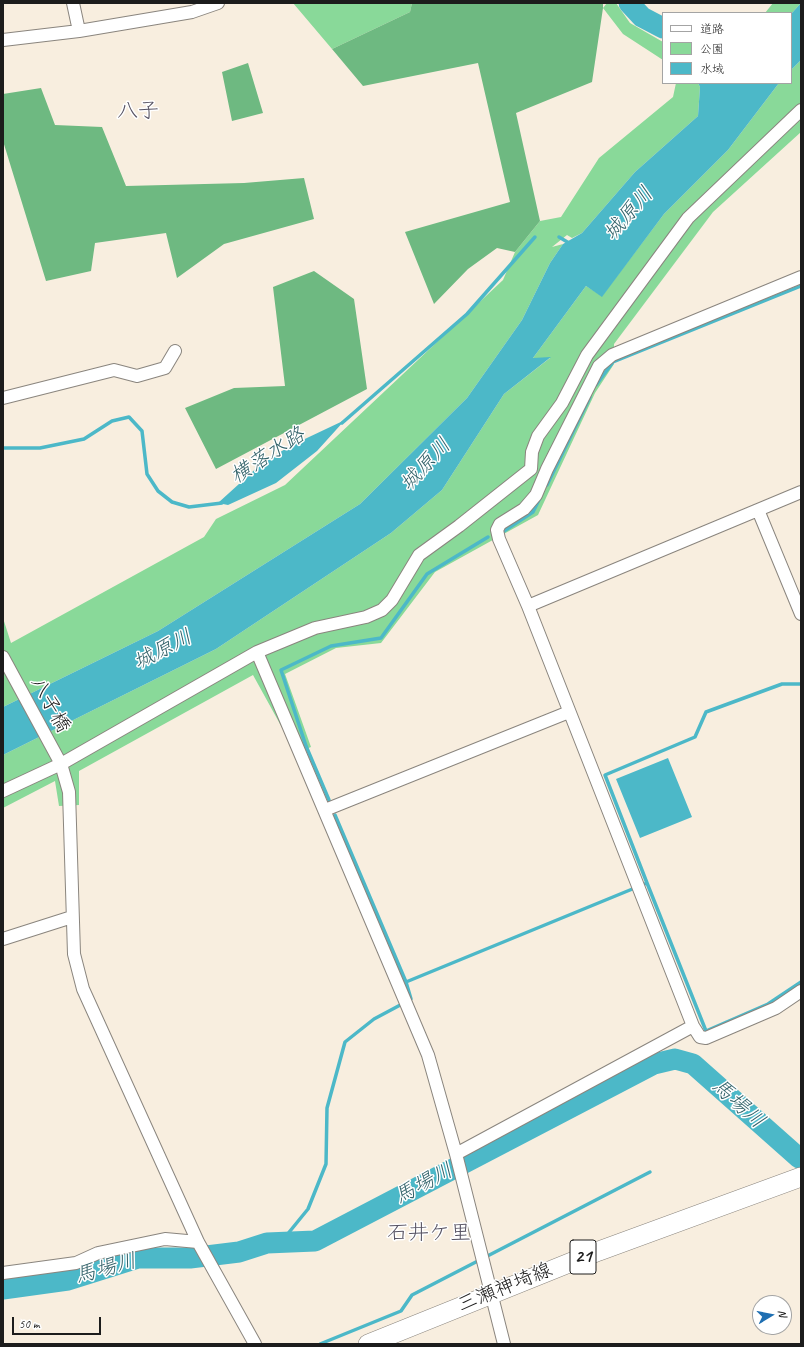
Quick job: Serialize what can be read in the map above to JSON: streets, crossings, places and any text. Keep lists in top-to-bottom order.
{
  "streets": {
    "main road": ["21", "三瀬神埼線"],
    "street": ["八子橋"]
  },
  "districts": ["八子", "石井ケ里"],
  "water": ["城原川", "横落水路", "馬場川"],
  "legend": ["道路", "公園", "水域"],
  "scale_bar": "50 m",
  "north": "right"
}
